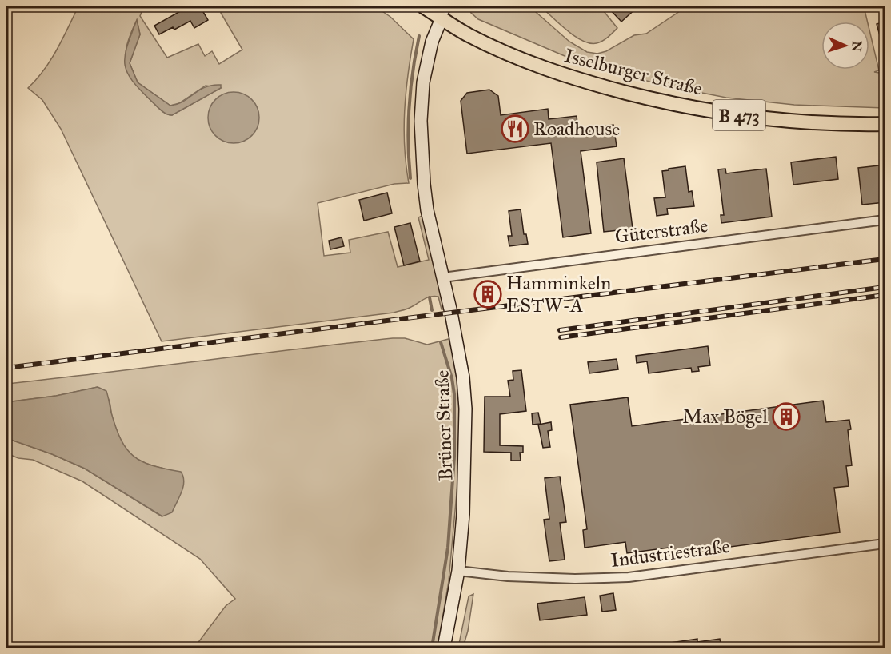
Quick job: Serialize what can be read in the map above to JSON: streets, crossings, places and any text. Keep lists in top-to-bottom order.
{
  "streets": {
    "main road": ["Isselburger Straße", "B 473", "Brüner Straße"],
    "street": ["Güterstraße", "Industriestraße"]
  },
  "crossings": [
    ["Isselburger Straße", "B 473"],
    ["Isselburger Straße", "Brüner Straße"],
    ["B 473", "Brüner Straße"],
    ["Güterstraße", "Brüner Straße"],
    ["Brüner Straße", "Industriestraße"]
  ],
  "places": {
    "restaurant": ["Roadhouse"],
    "building": ["Hamminkeln ESTW-A", "Max Bögel"]
  },
  "north": "right"
}
